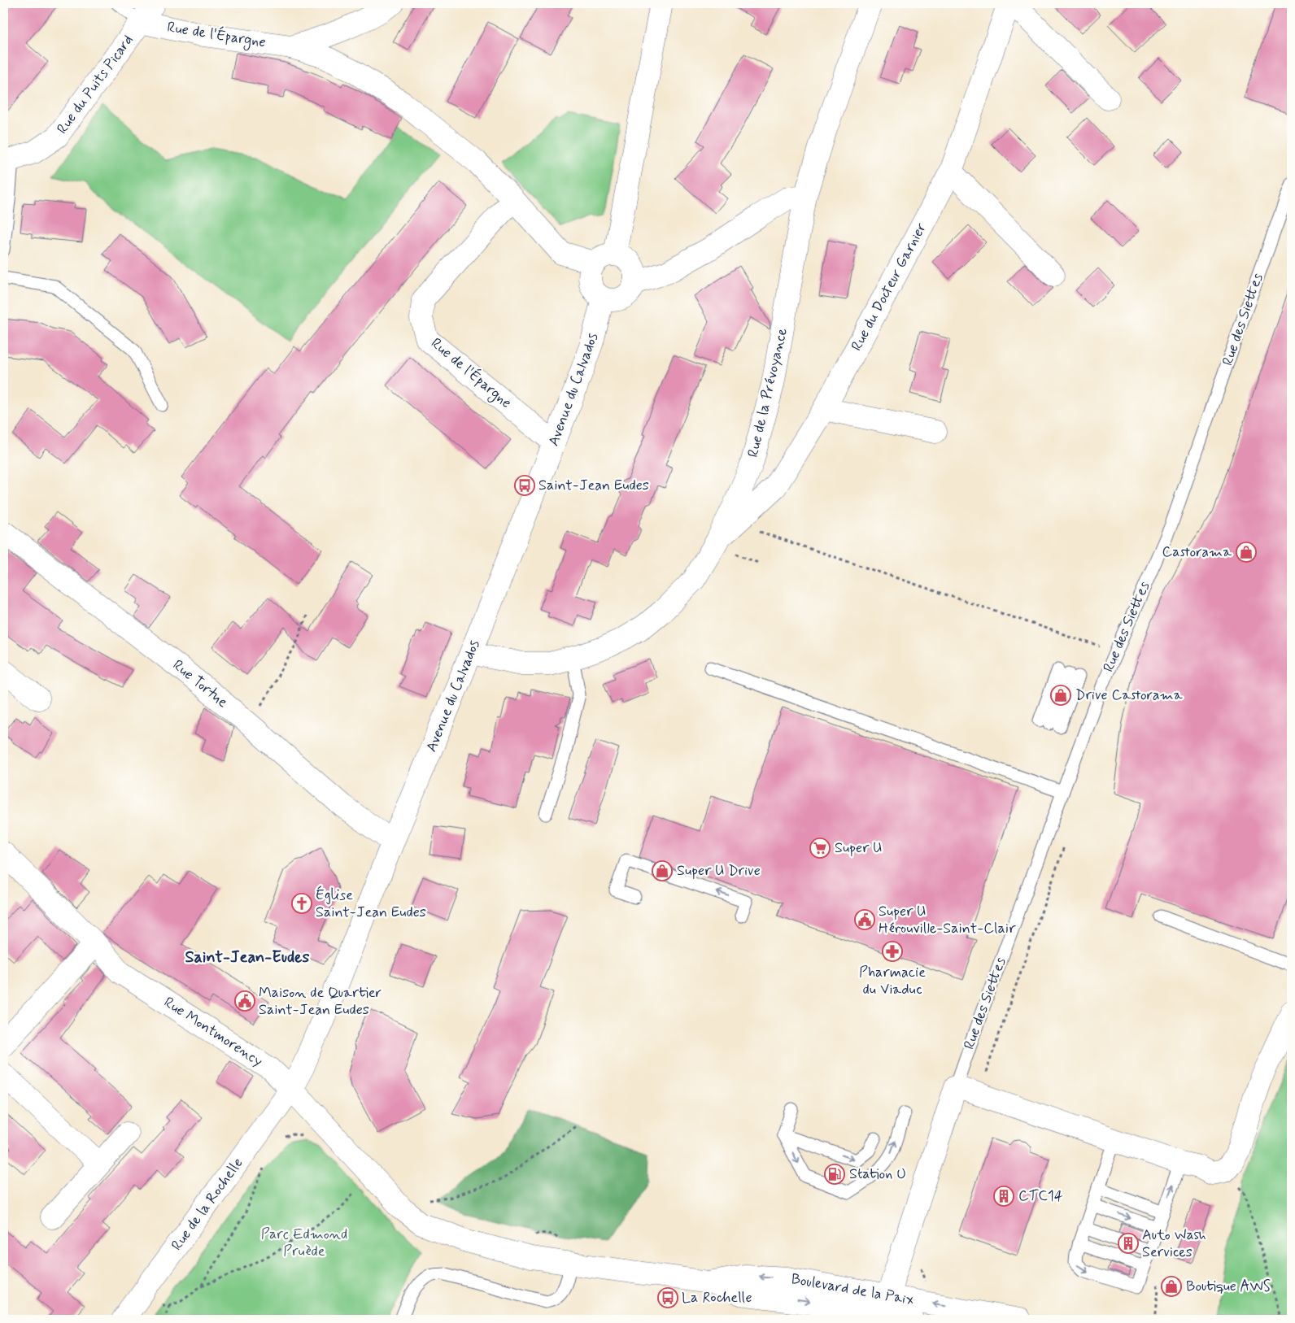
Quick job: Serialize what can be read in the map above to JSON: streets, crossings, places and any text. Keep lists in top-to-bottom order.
{
  "streets": {
    "street": [
      "Rue de l'Épargne",
      "Rue du Puits Picard",
      "Rue du Docteur Garnier",
      "Rue des Siettes",
      "Avenue du Calvados",
      "Rue de la Prévoyance",
      "Rue Tortue",
      "Rue Montmorency",
      "Rue de la Rochelle",
      "Boulevard de la Paix"
    ]
  },
  "crossings": [
    ["Rue de l'Épargne", "Rue du Puits Picard"],
    ["Rue de l'Épargne", "Avenue du Calvados"],
    ["Rue du Docteur Garnier", "Rue de la Prévoyance"],
    ["Rue des Siettes", "Boulevard de la Paix"],
    ["Avenue du Calvados", "Rue de la Prévoyance"],
    ["Avenue du Calvados", "Rue Tortue"],
    ["Avenue du Calvados", "Rue Montmorency"],
    ["Avenue du Calvados", "Rue de la Rochelle"],
    ["Rue Montmorency", "Rue de la Rochelle"],
    ["Rue Montmorency", "Boulevard de la Paix"]
  ],
  "districts": ["Saint-Jean-Eudes"],
  "parks": ["Parc Edmond Pruède"],
  "places": {
    "bus stop": ["Saint-Jean Eudes", "La Rochelle"],
    "shop": [
      "Castorama",
      "Drive Castorama",
      "Super U Drive",
      "Boutique AWS"
    ],
    "supermarket": ["Super U"],
    "church": ["Église Saint-Jean Eudes"],
    "public building": ["Super U Hérouville-Saint-Clair", "Maison de Quartier Saint-Jean Eudes"],
    "pharmacy": ["Pharmacie du Viaduc"],
    "fuel station": ["Station U"],
    "building": ["CTC14", "Auto Wash Services"]
  }
}
